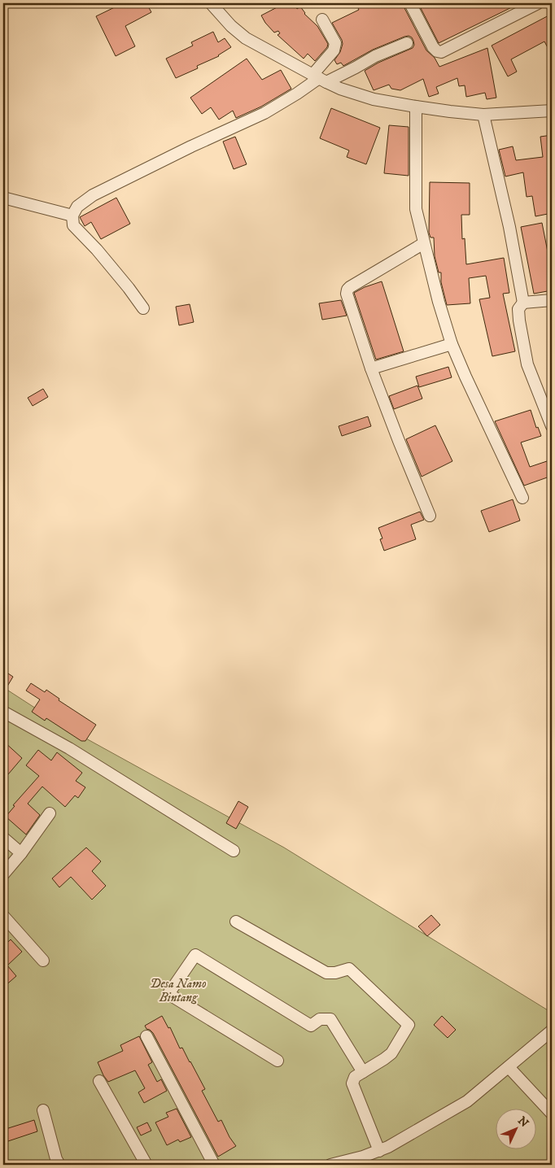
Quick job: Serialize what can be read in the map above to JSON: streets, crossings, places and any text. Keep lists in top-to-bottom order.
{
  "parks": ["Desa Namo Bintang"],
  "north": "top right"
}
